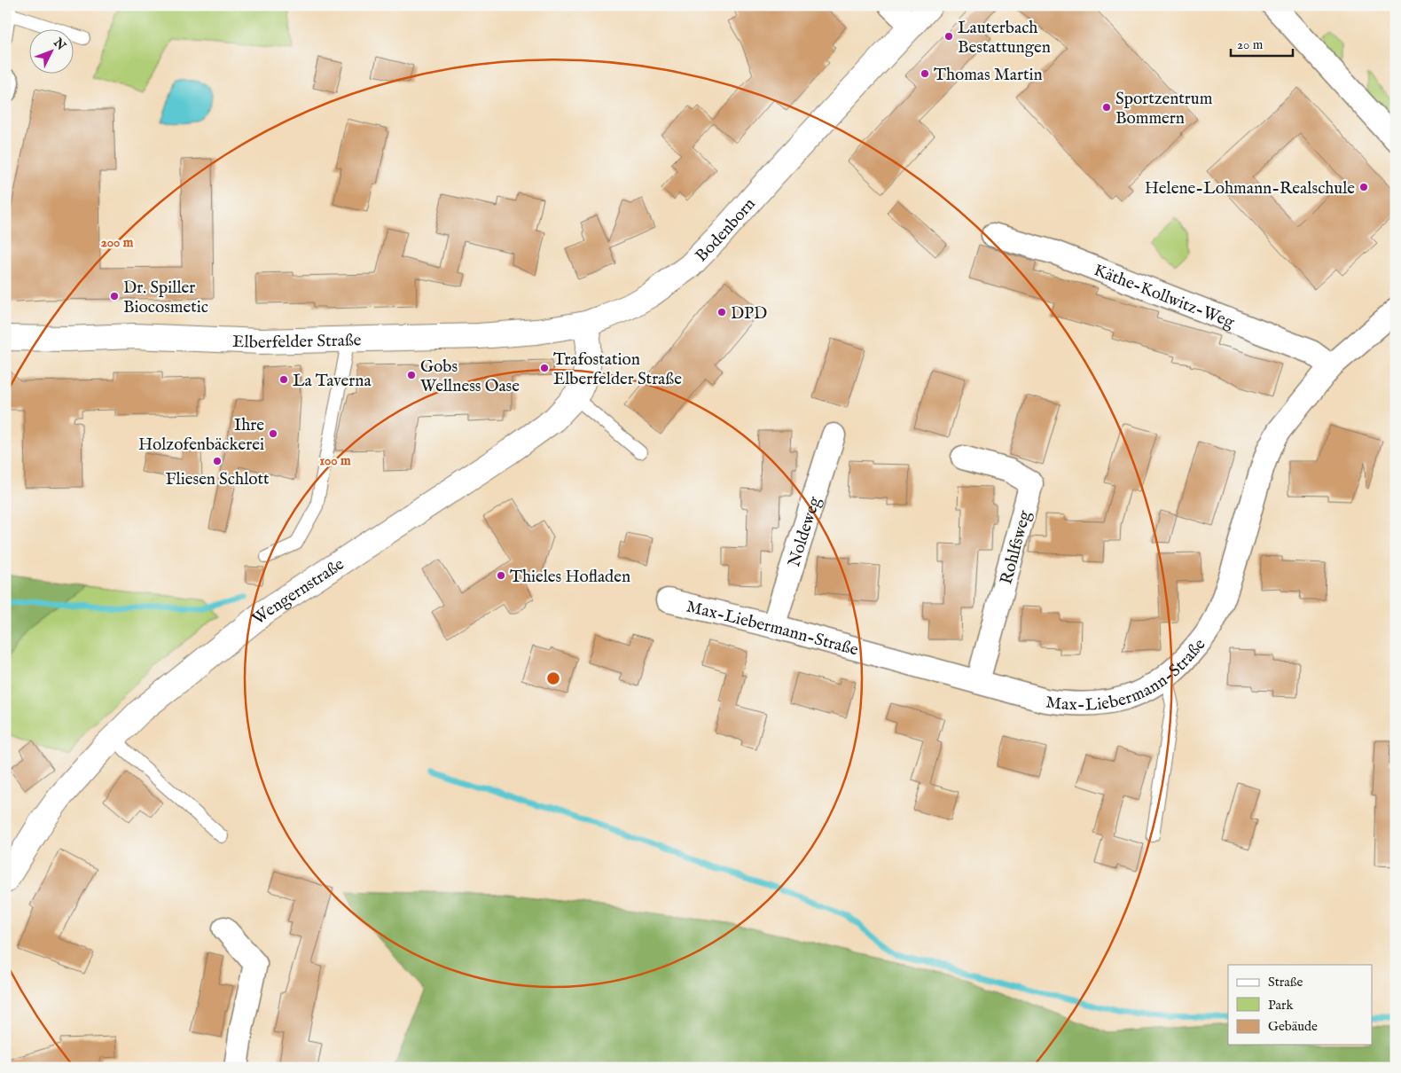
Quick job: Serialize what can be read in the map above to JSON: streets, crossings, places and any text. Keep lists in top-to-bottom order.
{
  "streets": {
    "main road": ["Bodenborn", "Elberfelder Straße", "Wengernstraße"],
    "street": [
      "Käthe-Kollwitz-Weg",
      "Noldeweg",
      "Rohlfsweg",
      "Max-Liebermann-Straße"
    ]
  },
  "crossings": [
    ["Bodenborn", "Elberfelder Straße"],
    ["Bodenborn", "Wengernstraße"],
    ["Käthe-Kollwitz-Weg", "Max-Liebermann-Straße"],
    ["Elberfelder Straße", "Wengernstraße"],
    ["Noldeweg", "Max-Liebermann-Straße"],
    ["Rohlfsweg", "Max-Liebermann-Straße"]
  ],
  "places": [
    "Lauterbach Bestattungen",
    "Thomas Martin",
    "Sportzentrum Bommern",
    "Helene-Lohmann-Realschule",
    "Dr. Spiller Biocosmetic",
    "DPD",
    "Trafostation Elberfelder Straße",
    "Gobs Wellness Oase",
    "La Taverna",
    "Ihre Holzofenbäckerei",
    "Fliesen Schlott",
    "Thieles Hofladen"
  ],
  "legend": ["Straße", "Park", "Gebäude"],
  "scale_bar": "20 m",
  "north": "top right",
  "rings": ["200 m", "100 m"]
}
